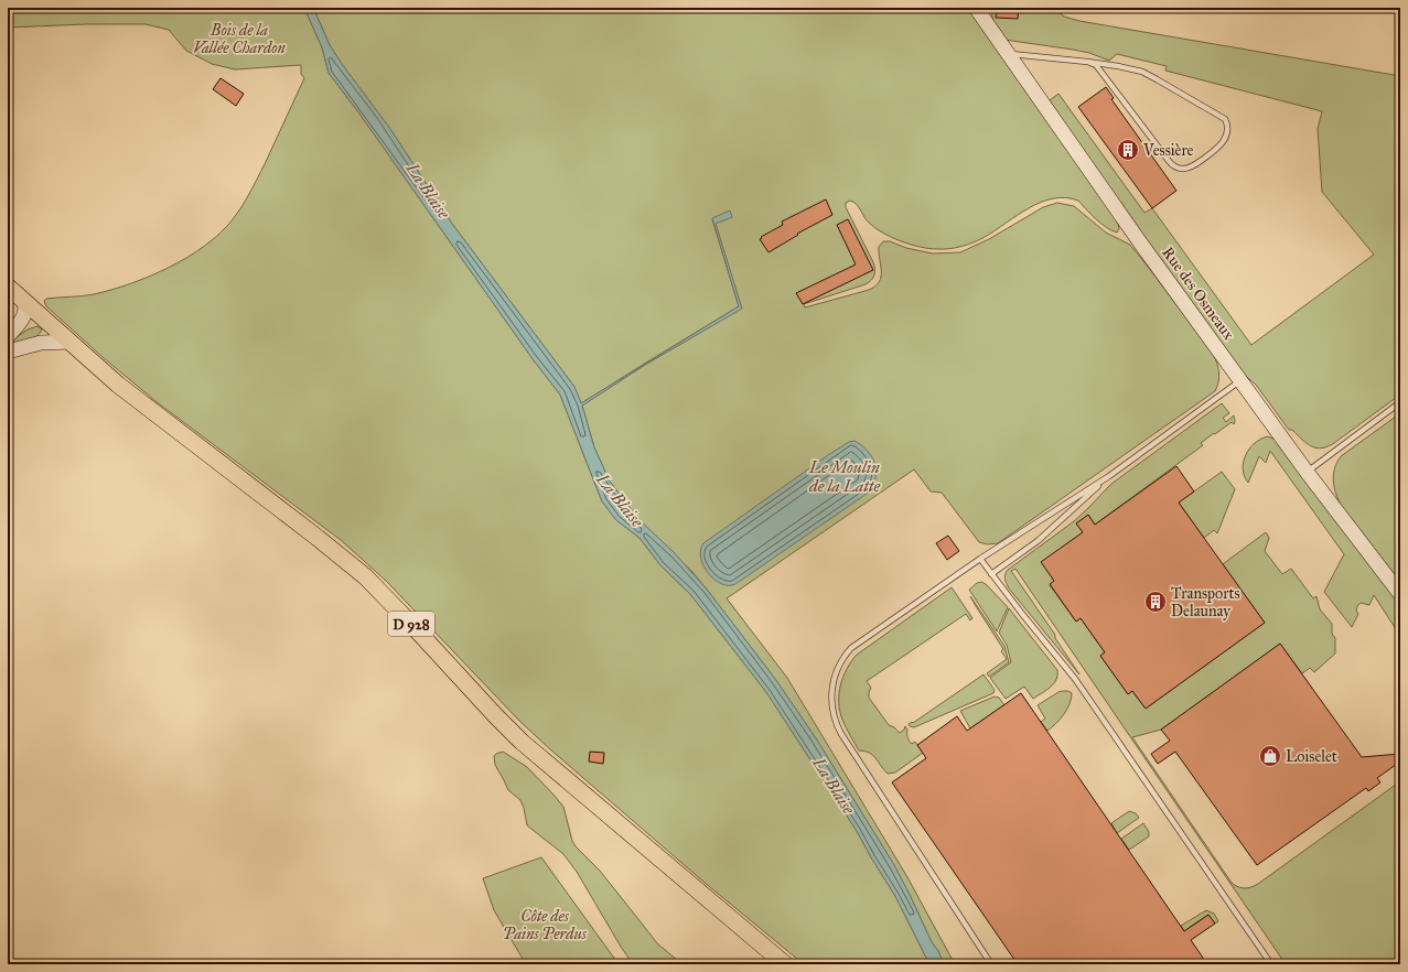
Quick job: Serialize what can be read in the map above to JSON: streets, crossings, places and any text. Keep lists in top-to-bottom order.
{
  "streets": {
    "main road": ["Rue des Osmeaux", "D 928"]
  },
  "water": ["La Blaise", "Le Moulin de la Latte"],
  "parks": ["Bois de la Vallée Chardon", "Côte des Pains Perdus"],
  "places": {
    "building": ["Vessière", "Transports Delaunay"],
    "shop": ["Loiselet"]
  }
}
